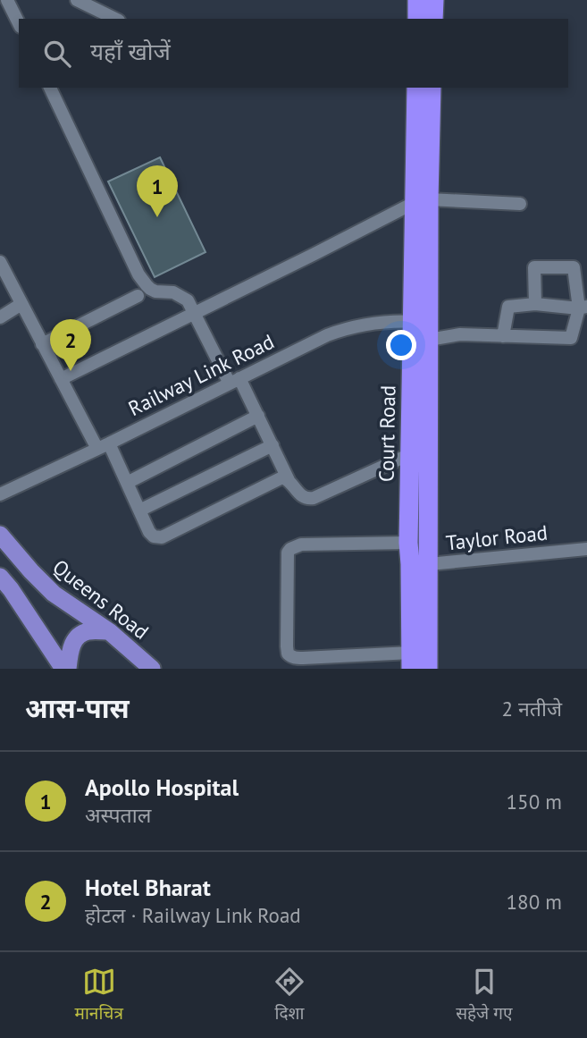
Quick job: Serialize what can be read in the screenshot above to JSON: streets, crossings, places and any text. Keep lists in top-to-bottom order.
{
  "streets": {
    "highway": ["Court Road"],
    "main road": ["Queens Road"],
    "street": ["Railway Link Road", "Taylor Road"]
  },
  "crossings": [
    ["Railway Link Road", "Court Road"],
    ["Court Road", "Taylor Road"]
  ],
  "page": {
    "search": "यहाँ खोजें",
    "pins": ["1", "2"],
    "heading": ["आस-पास", "2 नतीजे"],
    "list": [
      {
        "mark": "1",
        "name": "Apollo Hospital",
        "note": "अस्पताल",
        "value": "150 m"
      },
      {
        "mark": "2",
        "name": "Hotel Bharat",
        "note": "होटल · Railway Link Road",
        "value": "180 m"
      }
    ],
    "nav": ["मानचित्र", "दिशा", "सहेजे गए"]
  }
}
